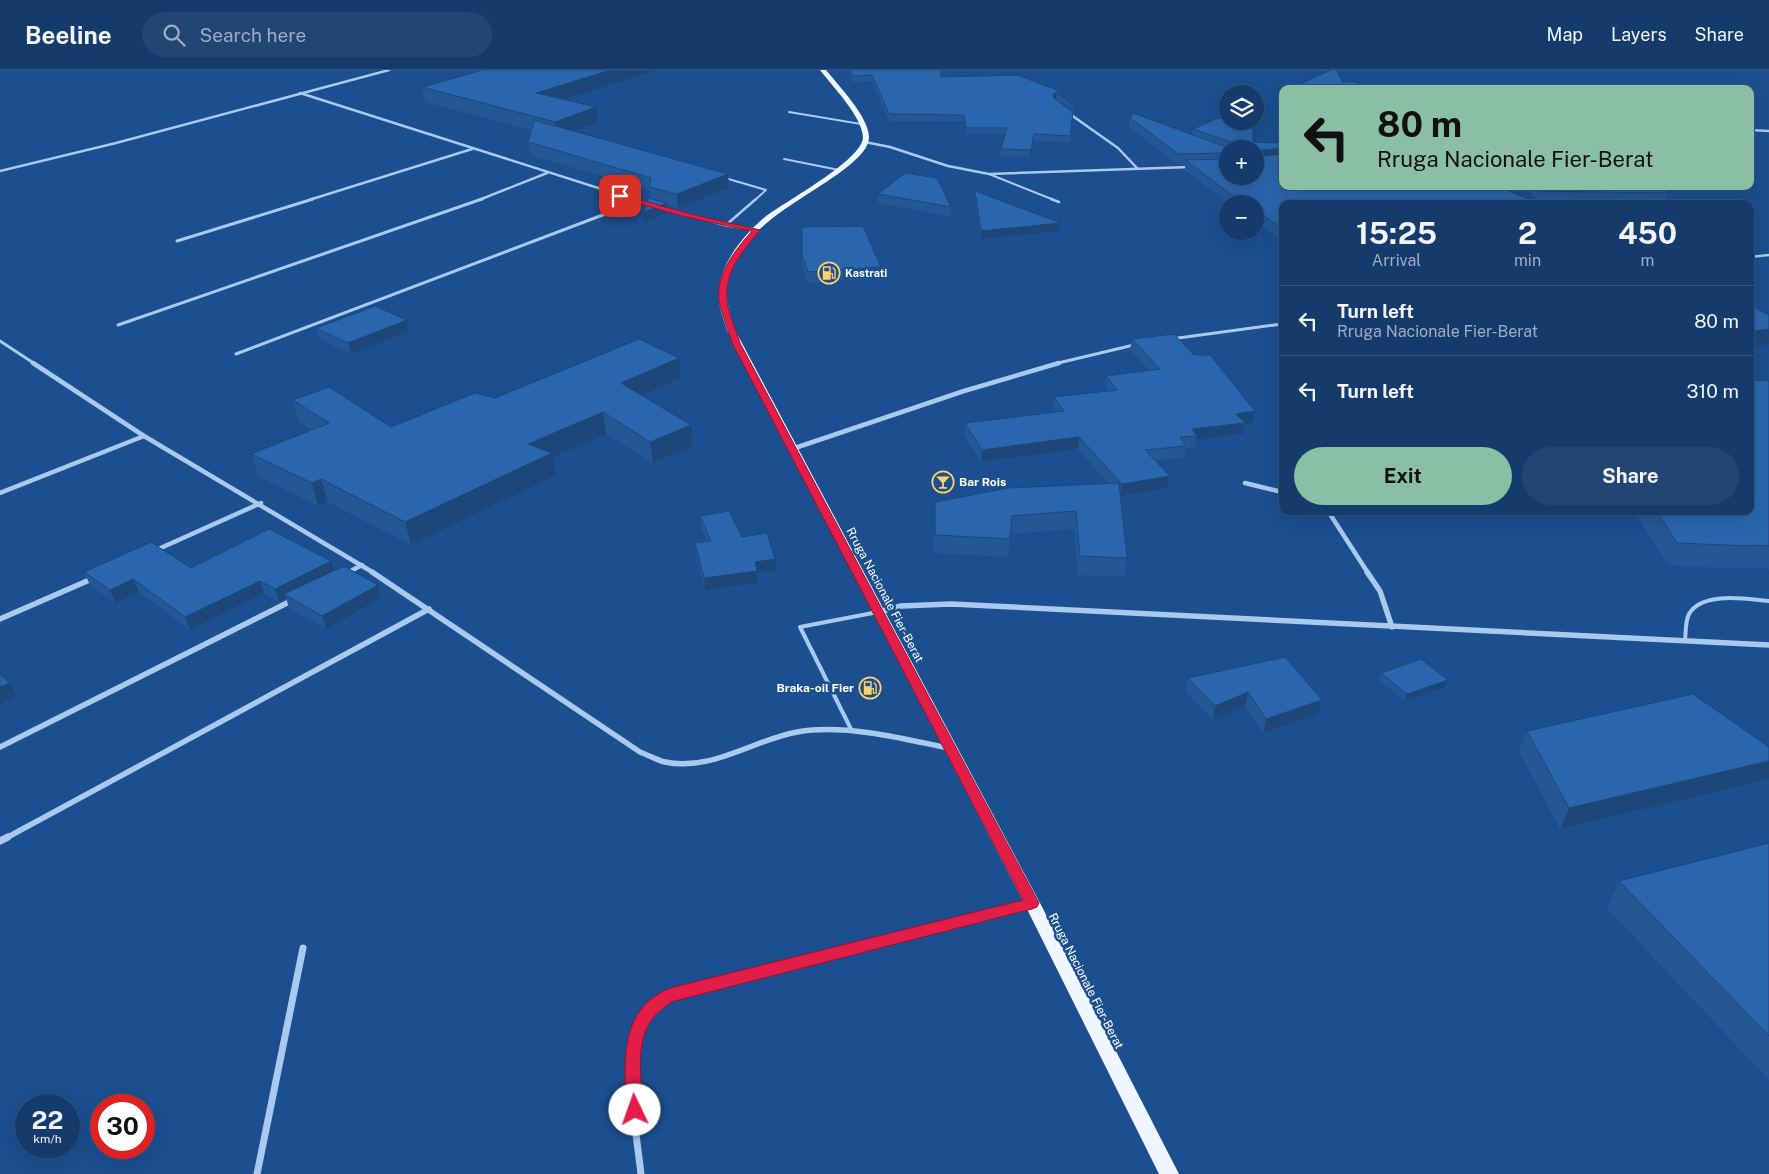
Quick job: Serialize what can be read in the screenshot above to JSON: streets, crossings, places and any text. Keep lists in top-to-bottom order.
{
  "streets": {
    "main road": ["Rruga Nacionale Fier-Berat"]
  },
  "places": {
    "fuel station": ["Kastrati", "Braka-oil Fier"],
    "bar": ["Bar Rois"]
  },
  "page": {
    "header": "Beeline",
    "search": "Search here",
    "nav": ["Map", "Layers", "Share"],
    "map_buttons": ["+", "−"],
    "turn": ["80 m", "Rruga Nacionale Fier-Berat"],
    "eta": [
      "15:25",
      "Arrival",
      "2",
      "min",
      "450",
      "m"
    ],
    "list": [
      {
        "name": "Turn left",
        "note": "Rruga Nacionale Fier-Berat",
        "value": "80 m"
      },
      {
        "name": "Turn left",
        "value": "310 m"
      }
    ],
    "buttons": ["Exit", "Share"],
    "speed": "22 km/h",
    "limit": "30"
  }
}
